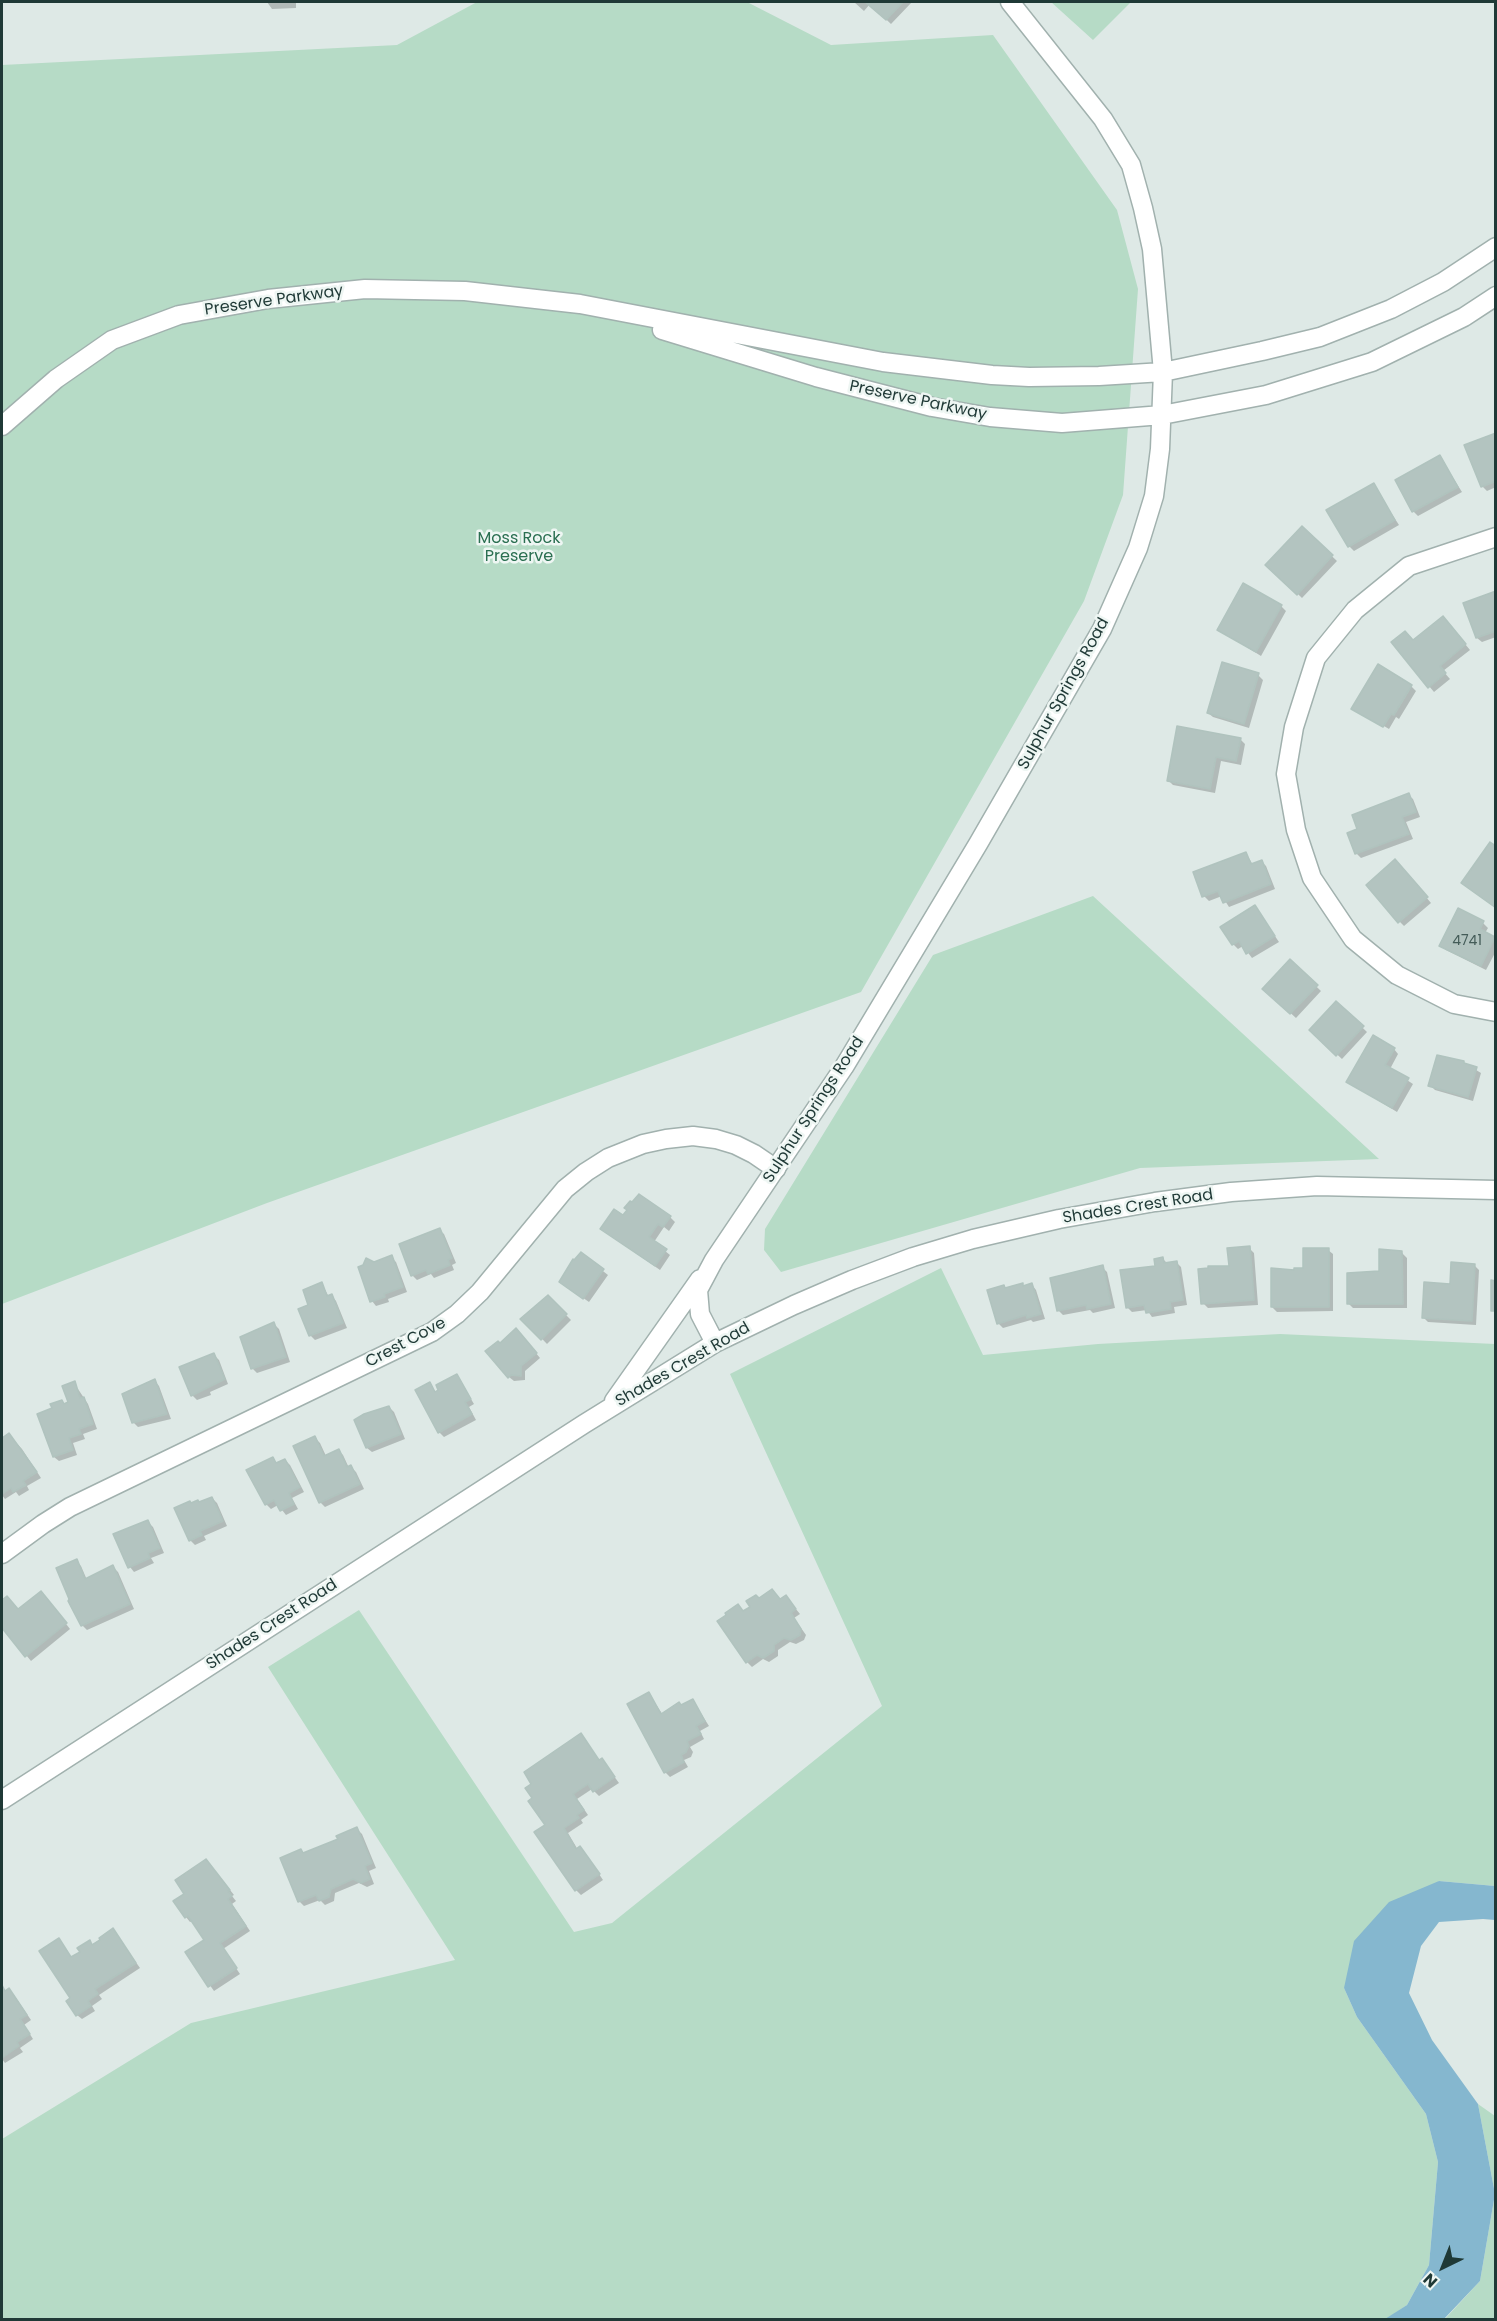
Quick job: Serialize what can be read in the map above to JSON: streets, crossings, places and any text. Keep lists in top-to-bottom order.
{
  "streets": {
    "street": [
      "Preserve Parkway",
      "Sulphur Springs Road",
      "Shades Crest Road",
      "Crest Cove"
    ]
  },
  "crossings": [
    ["Preserve Parkway", "Sulphur Springs Road"],
    ["Sulphur Springs Road", "Shades Crest Road"],
    ["Sulphur Springs Road", "Crest Cove"]
  ],
  "parks": ["Moss Rock Preserve"],
  "house_numbers": ["4741"],
  "north": "bottom left"
}
